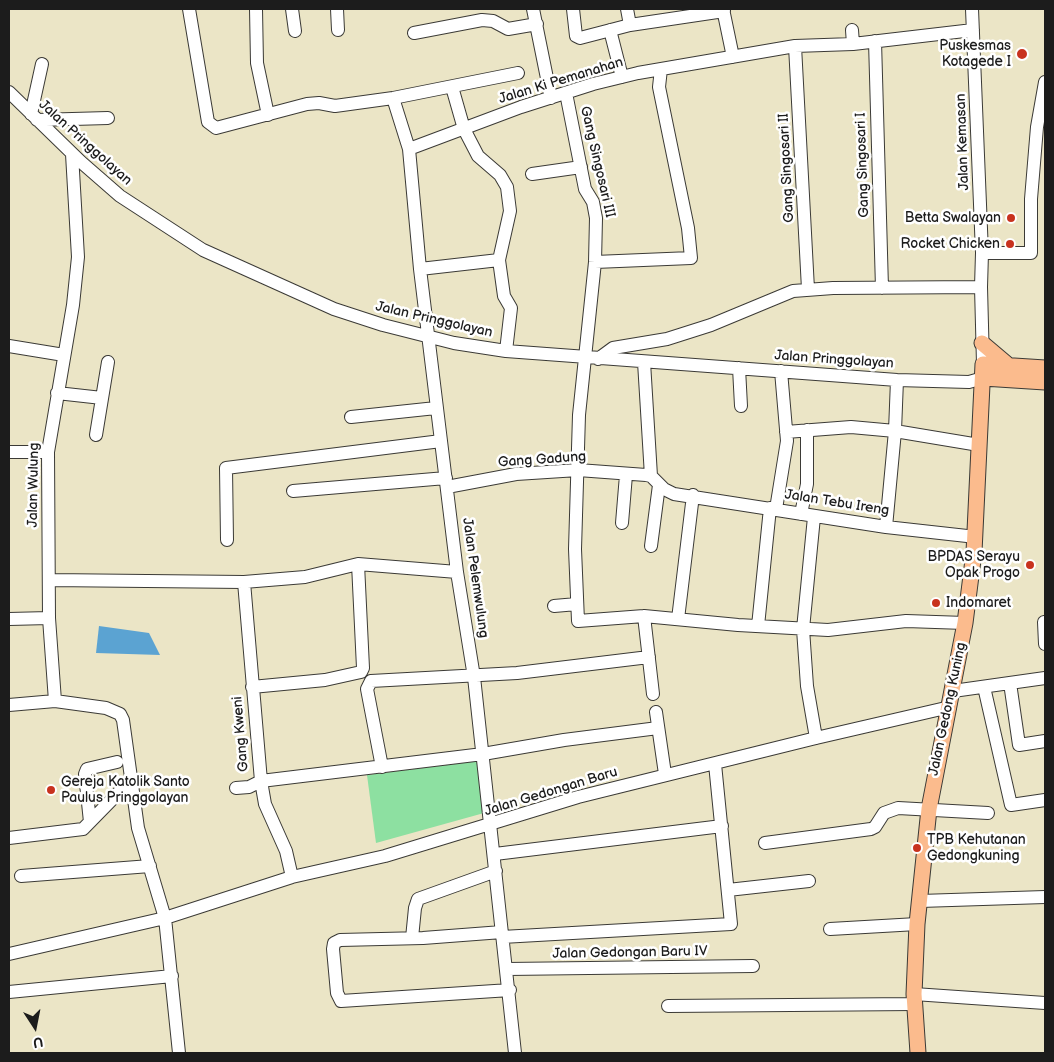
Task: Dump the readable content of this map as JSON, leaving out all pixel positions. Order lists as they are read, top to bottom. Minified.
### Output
{"streets":{"main road":["Jalan Gedong Kuning"],"street":["Jalan Ki Pemanahan","Jalan Kemasan","Jalan Pringgolayan","Gang Singosari III","Gang Singosari I","Gang Singosari II","Gang Gadung","Jalan Wulung","Jalan Tebu Ireng","Jalan Pelemwulung","Gang Kweni","Jalan Gedongan Baru","Jalan Gedongan Baru IV"]},"crossings":[["Jalan Ki Pemanahan","Jalan Kemasan"],["Jalan Ki Pemanahan","Gang Singosari III"],["Jalan Ki Pemanahan","Gang Singosari I"],["Jalan Ki Pemanahan","Gang Singosari II"],["Jalan Kemasan","Jalan Pringgolayan"],["Jalan Kemasan","Jalan Gedong Kuning"],["Jalan Pringgolayan","Gang Singosari III"],["Jalan Pringgolayan","Jalan Wulung"],["Jalan Pringgolayan","Jalan Pelemwulung"],["Jalan Pringgolayan","Jalan Gedong Kuning"],["Gang Singosari III","Gang Gadung"],["Gang Gadung","Jalan Tebu Ireng"],["Gang Gadung","Jalan Pelemwulung"],["Jalan Tebu Ireng","Jalan Gedong Kuning"],["Jalan Pelemwulung","Jalan Gedongan Baru"],["Jalan Pelemwulung","Jalan Gedongan Baru IV"],["Jalan Gedong Kuning","Jalan Gedongan Baru"],["Gang Kweni","Jalan Gedongan Baru"]],"places":["Puskesmas Kotagede I","Betta Swalayan","Rocket Chicken","BPDAS Serayu Opak Progo","Indomaret","Gereja Katolik Santo Paulus Pringgolayan","TPB Kehutanan Gedongkuning"],"north":"bottom"}
